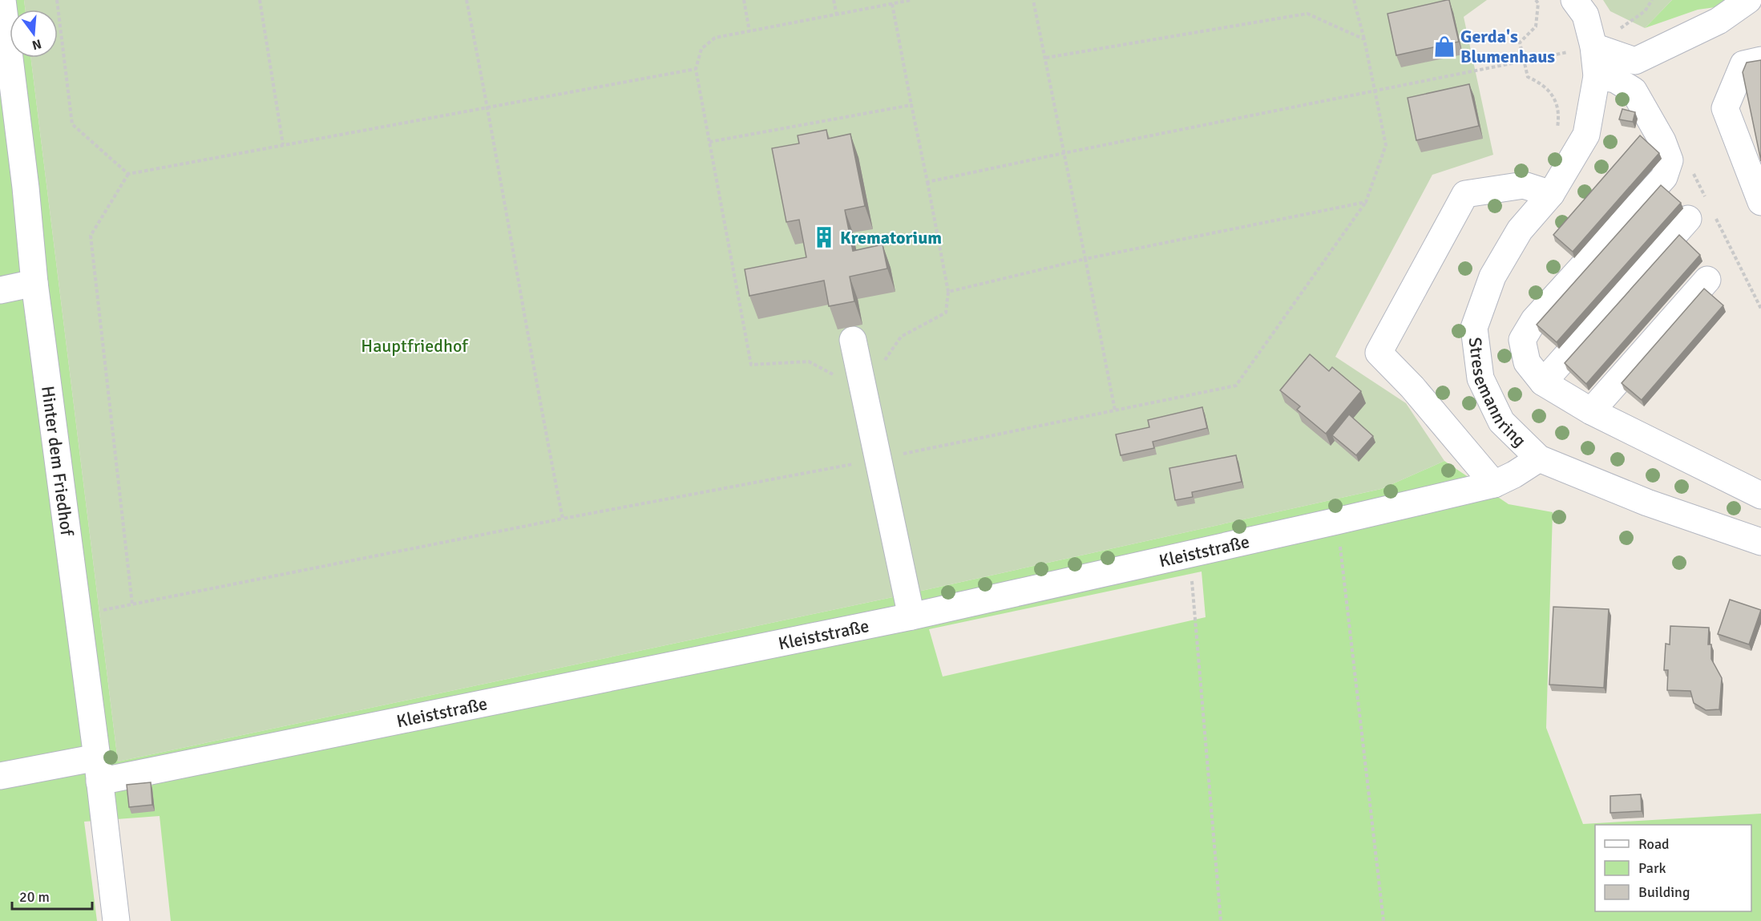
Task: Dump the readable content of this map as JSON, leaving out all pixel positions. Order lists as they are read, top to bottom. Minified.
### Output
{"streets":{"street":["Stresemannring","Hinter dem Friedhof","Kleiststraße"]},"crossings":[["Stresemannring","Kleiststraße"],["Hinter dem Friedhof","Kleiststraße"]],"parks":["Hauptfriedhof"],"places":{"shop":["Gerda's Blumenhaus"],"building":["Krematorium"]},"legend":["Road","Park","Building"],"scale_bar":"20 m","north":"bottom"}
